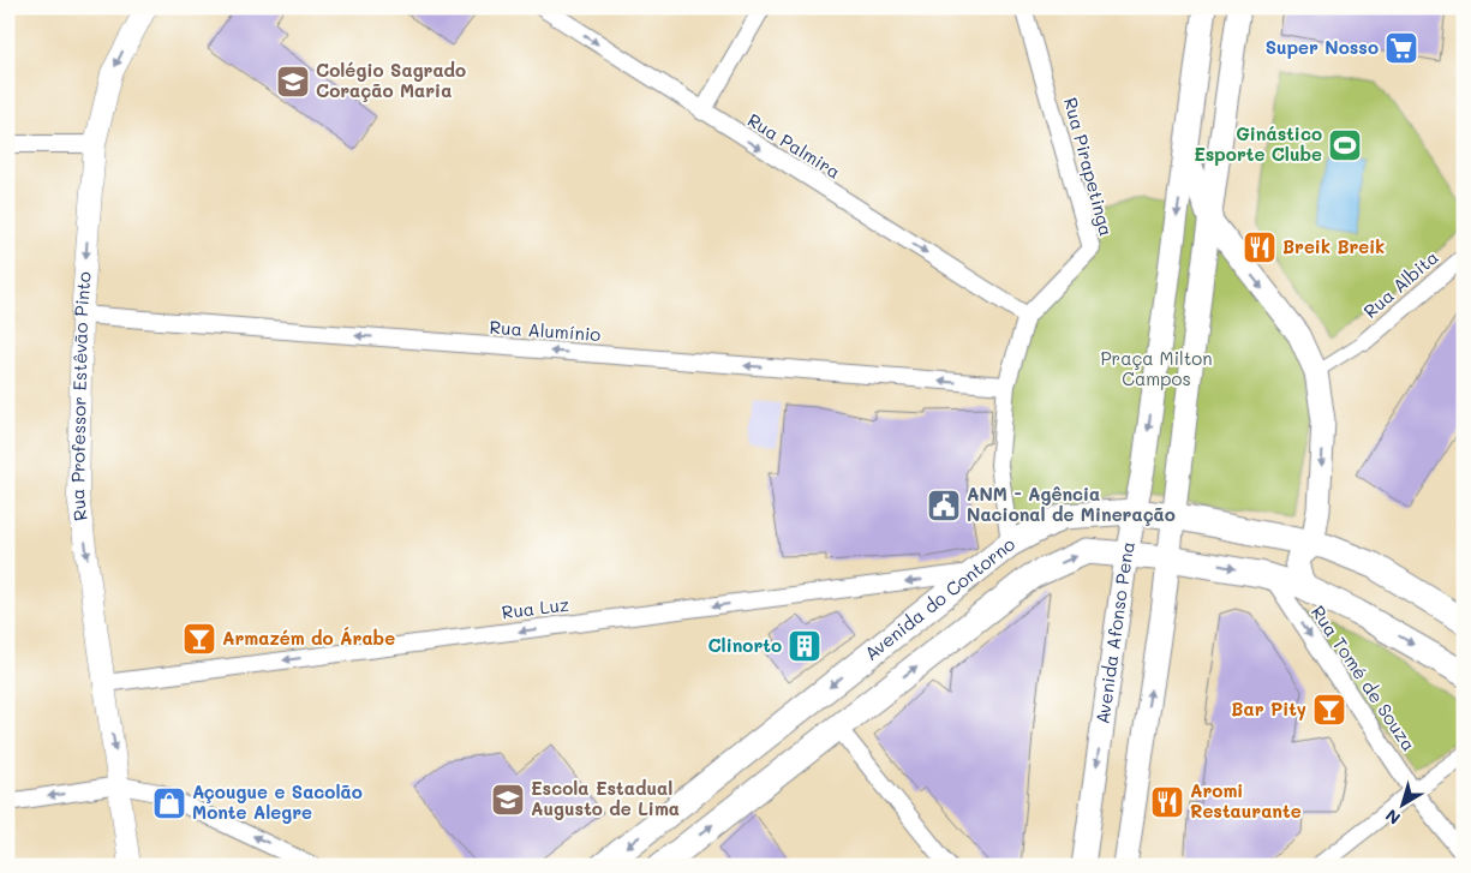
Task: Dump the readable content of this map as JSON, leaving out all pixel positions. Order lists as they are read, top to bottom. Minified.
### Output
{"streets":{"main road":["Avenida do Contorno","Avenida Afonso Pena"],"street":["Rua Palmira","Rua Pirapetinga","Rua Albita","Rua Alumínio","Rua Professor Estêvão Pinto","Rua Luz","Rua Tomé de Souza"]},"crossings":[["Rua Palmira","Rua Pirapetinga"],["Rua Alumínio","Rua Professor Estêvão Pinto"],["Rua Professor Estêvão Pinto","Rua Luz"],["Avenida do Contorno","Rua Luz"],["Avenida do Contorno","Avenida Afonso Pena"],["Avenida do Contorno","Rua Tomé de Souza"]],"one_way":["Rua Palmira","Rua Alumínio","Rua Professor Estêvão Pinto","Rua Luz","Rua Tomé de Souza"],"parks":["Praça Milton Campos"],"places":{"supermarket":["Super Nosso"],"school or university":["Colégio Sagrado Coração Maria","Escola Estadual Augusto de Lima"],"sports":["Ginástico Esporte Clube"],"restaurant":["Breik Breik","Aromi Restaurante"],"public building":["ANM - Agência Nacional de Mineração"],"bar":["Armazém do Árabe","Bar Pity"],"building":["Clinorto"],"shop":["Açougue e Sacolão Monte Alegre"]},"north":"bottom left"}
